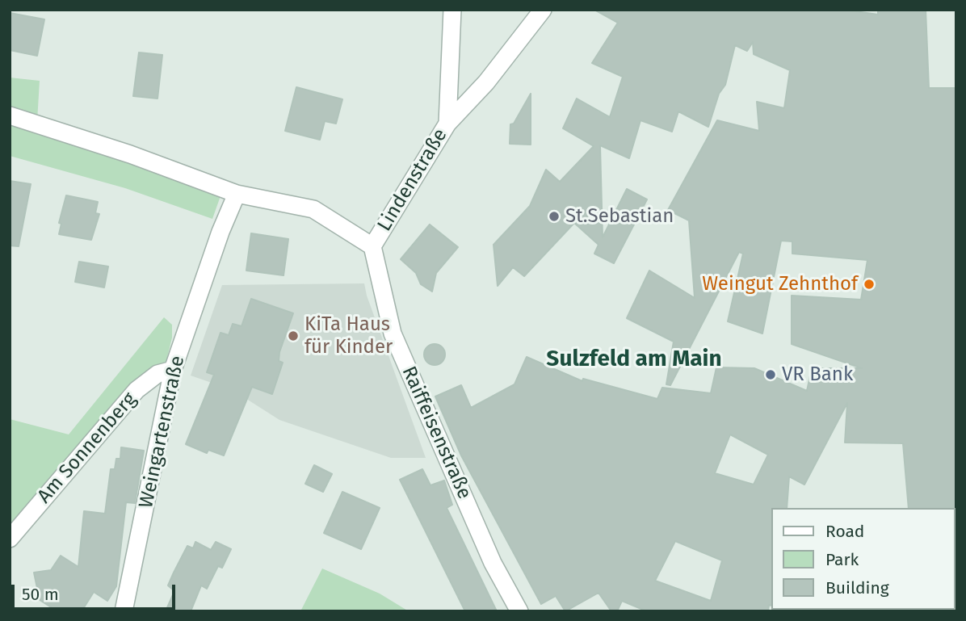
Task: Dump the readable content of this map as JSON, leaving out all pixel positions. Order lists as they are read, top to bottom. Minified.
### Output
{"streets":{"street":["Lindenstraße","Weingartenstraße","Raiffeisenstraße","Am Sonnenberg"]},"crossings":[["Lindenstraße","Raiffeisenstraße"],["Weingartenstraße","Am Sonnenberg"]],"districts":["Sulzfeld am Main"],"places":["St.Sebastian","Weingut Zehnthof","KiTa Haus für Kinder","VR Bank"],"legend":["Road","Park","Building"],"scale_bar":"50 m"}
